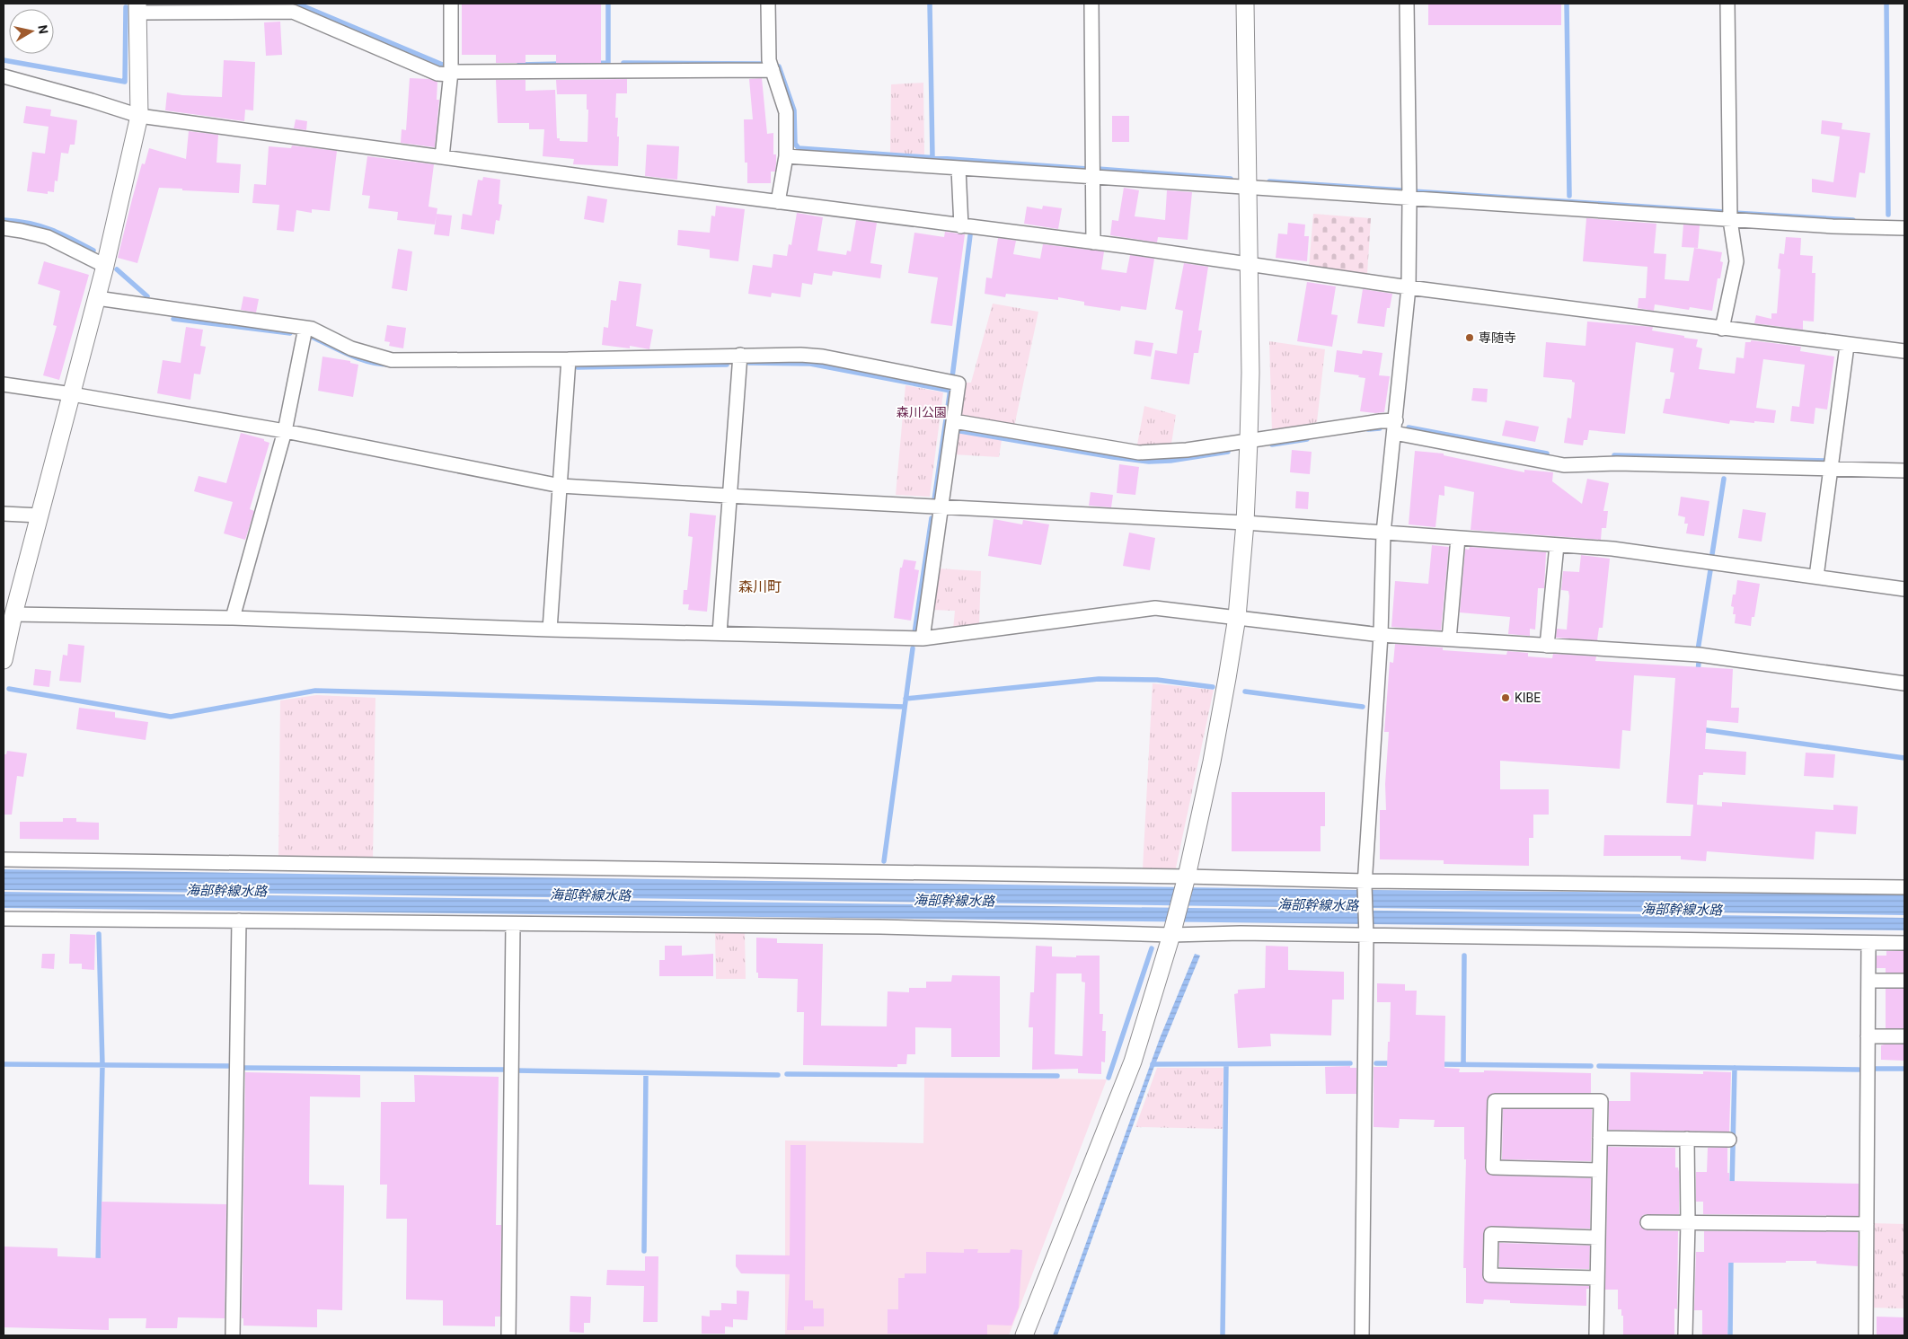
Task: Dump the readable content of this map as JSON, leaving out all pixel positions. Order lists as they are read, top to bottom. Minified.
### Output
{"districts":["森川町"],"water":["海部幹線水路"],"parks":["森川公園"],"places":["専随寺","KIBE"],"north":"right"}
